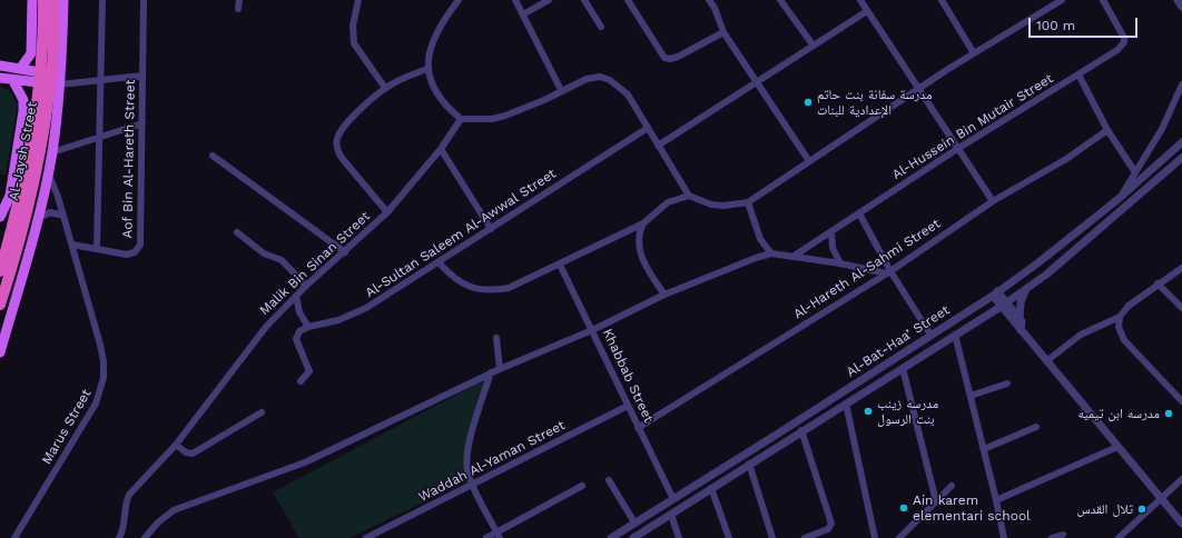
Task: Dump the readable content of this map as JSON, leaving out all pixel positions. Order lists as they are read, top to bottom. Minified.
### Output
{"streets":{"highway":["Al-Jaysh Street"],"street":["Al-Hussein Bin Mutair Street","Aof Bin Al-Hareth Street","Al-Sultan Saleem Al-Awwal Street","Malik Bin Sinan Street","Al-Hareth Al-Sahmi Street","Al-Bat-Haa’ Street","Khabbab Street","Marus Street","Waddah Al-Yaman Street"]},"crossings":[["Aof Bin Al-Hareth Street","Marus Street"],["Al-Hareth Al-Sahmi Street","Khabbab Street"],["Al-Bat-Haa’ Street","Khabbab Street"],["Khabbab Street","Waddah Al-Yaman Street"]],"places":["مدرسة سفانة بنت حاتم الإعدادية للبنات","مدرسه زينب بنت الرسول","مدرسه ابن تيميه","Ain karem elementari school","تلال القدس"],"scale_bar":"100 m"}
